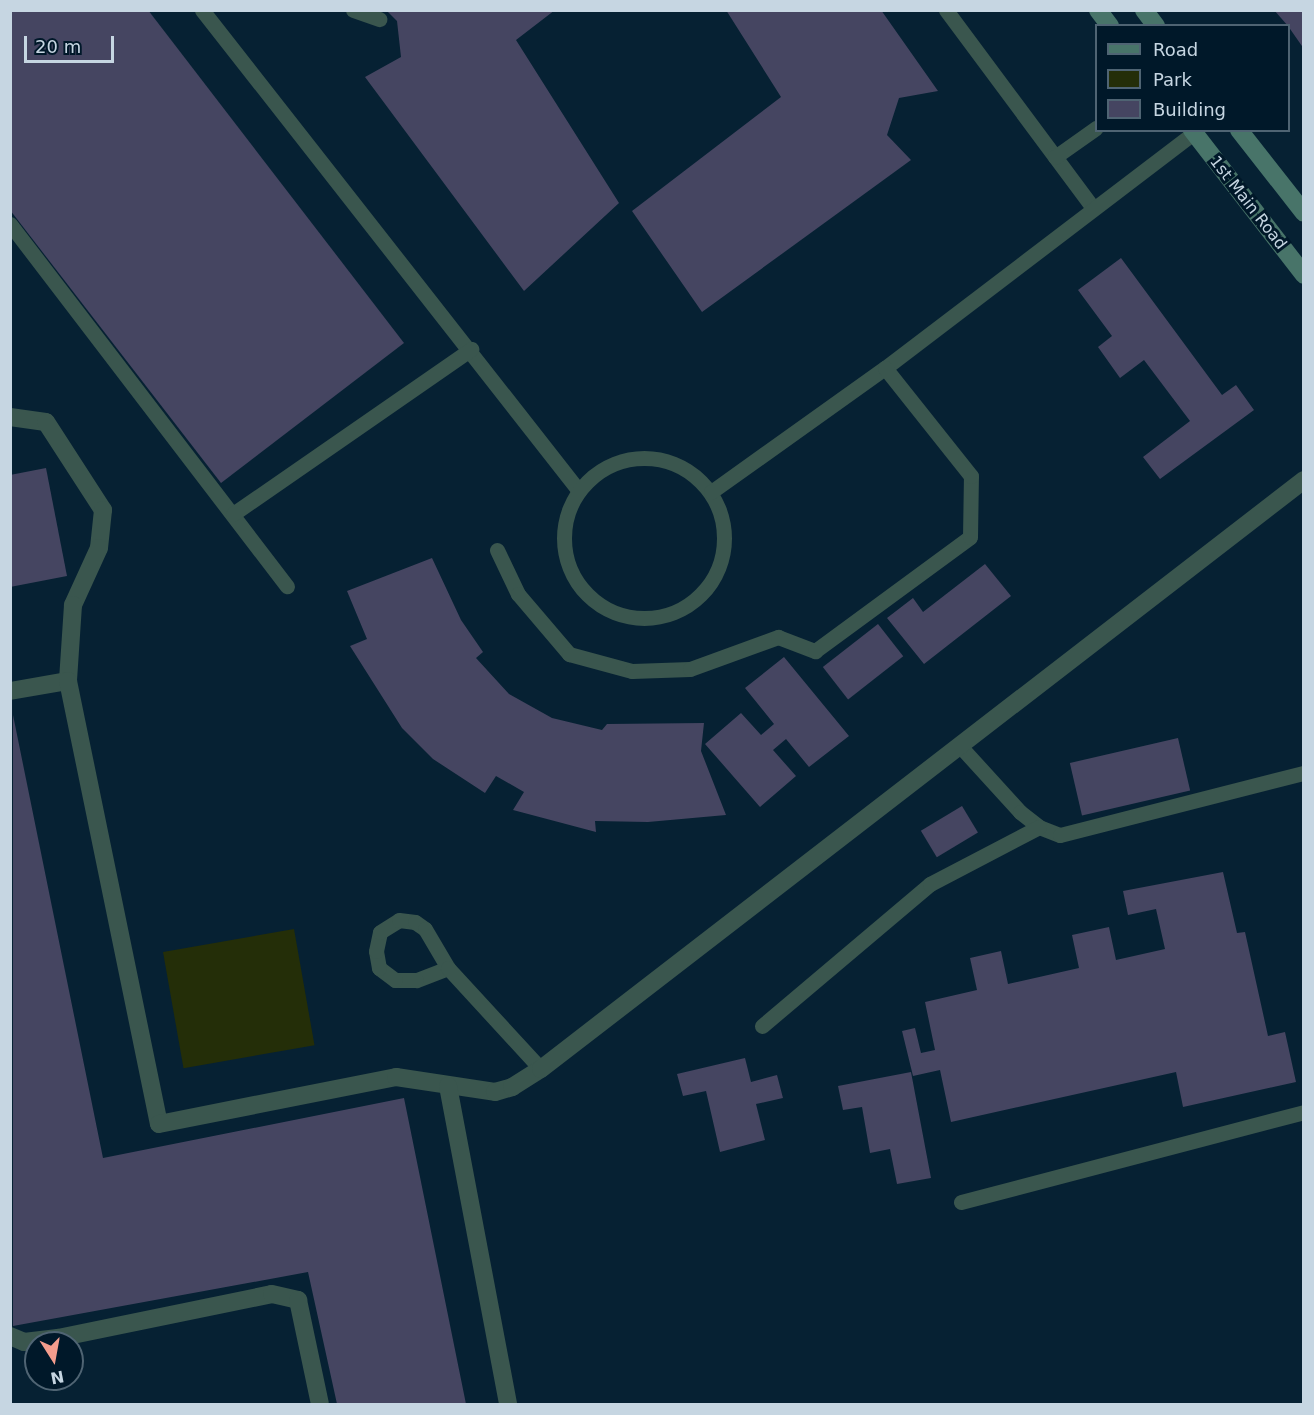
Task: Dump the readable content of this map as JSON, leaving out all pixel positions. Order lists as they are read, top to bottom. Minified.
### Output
{"streets":{"street":["1st Main Road"]},"legend":["Road","Park","Building"],"scale_bar":"20 m","north":"bottom"}
